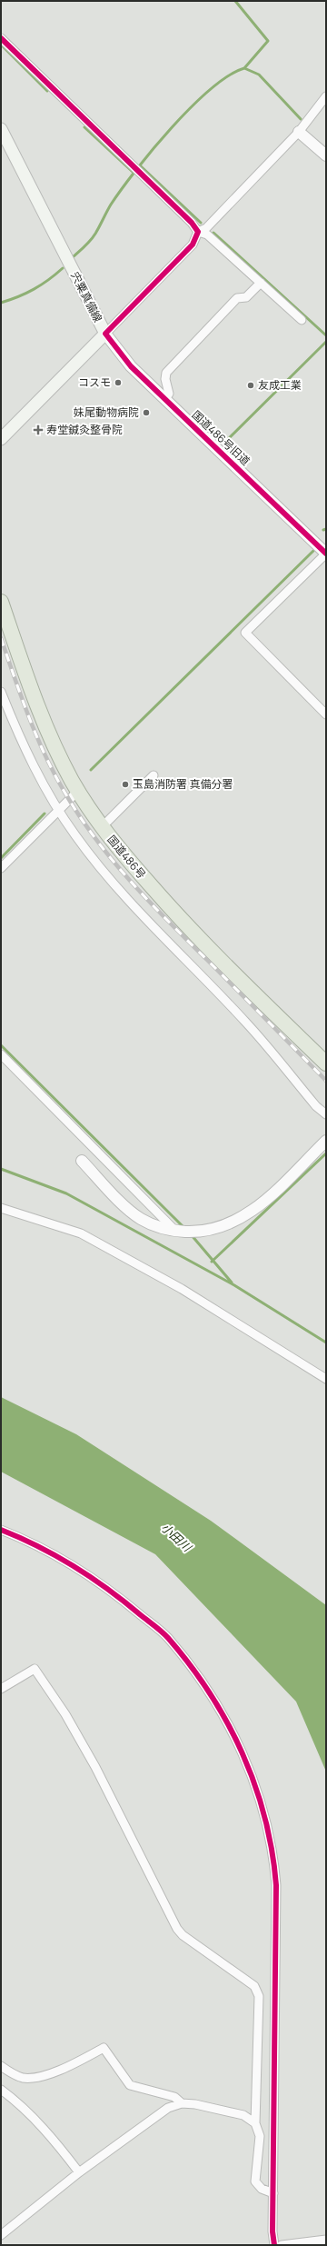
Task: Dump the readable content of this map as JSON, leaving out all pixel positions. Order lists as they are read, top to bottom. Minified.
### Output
{"streets":{"highway":["国道486号"],"main road":["宍粟真備線"],"street":["国道486号旧道"]},"crossings":[["宍粟真備線","国道486号旧道"]],"water":["小田川"],"places":{"other":["コスモ","友成工業","妹尾動物病院","玉島消防署 真備分署"],"health":["寿堂鍼灸整骨院"]}}
